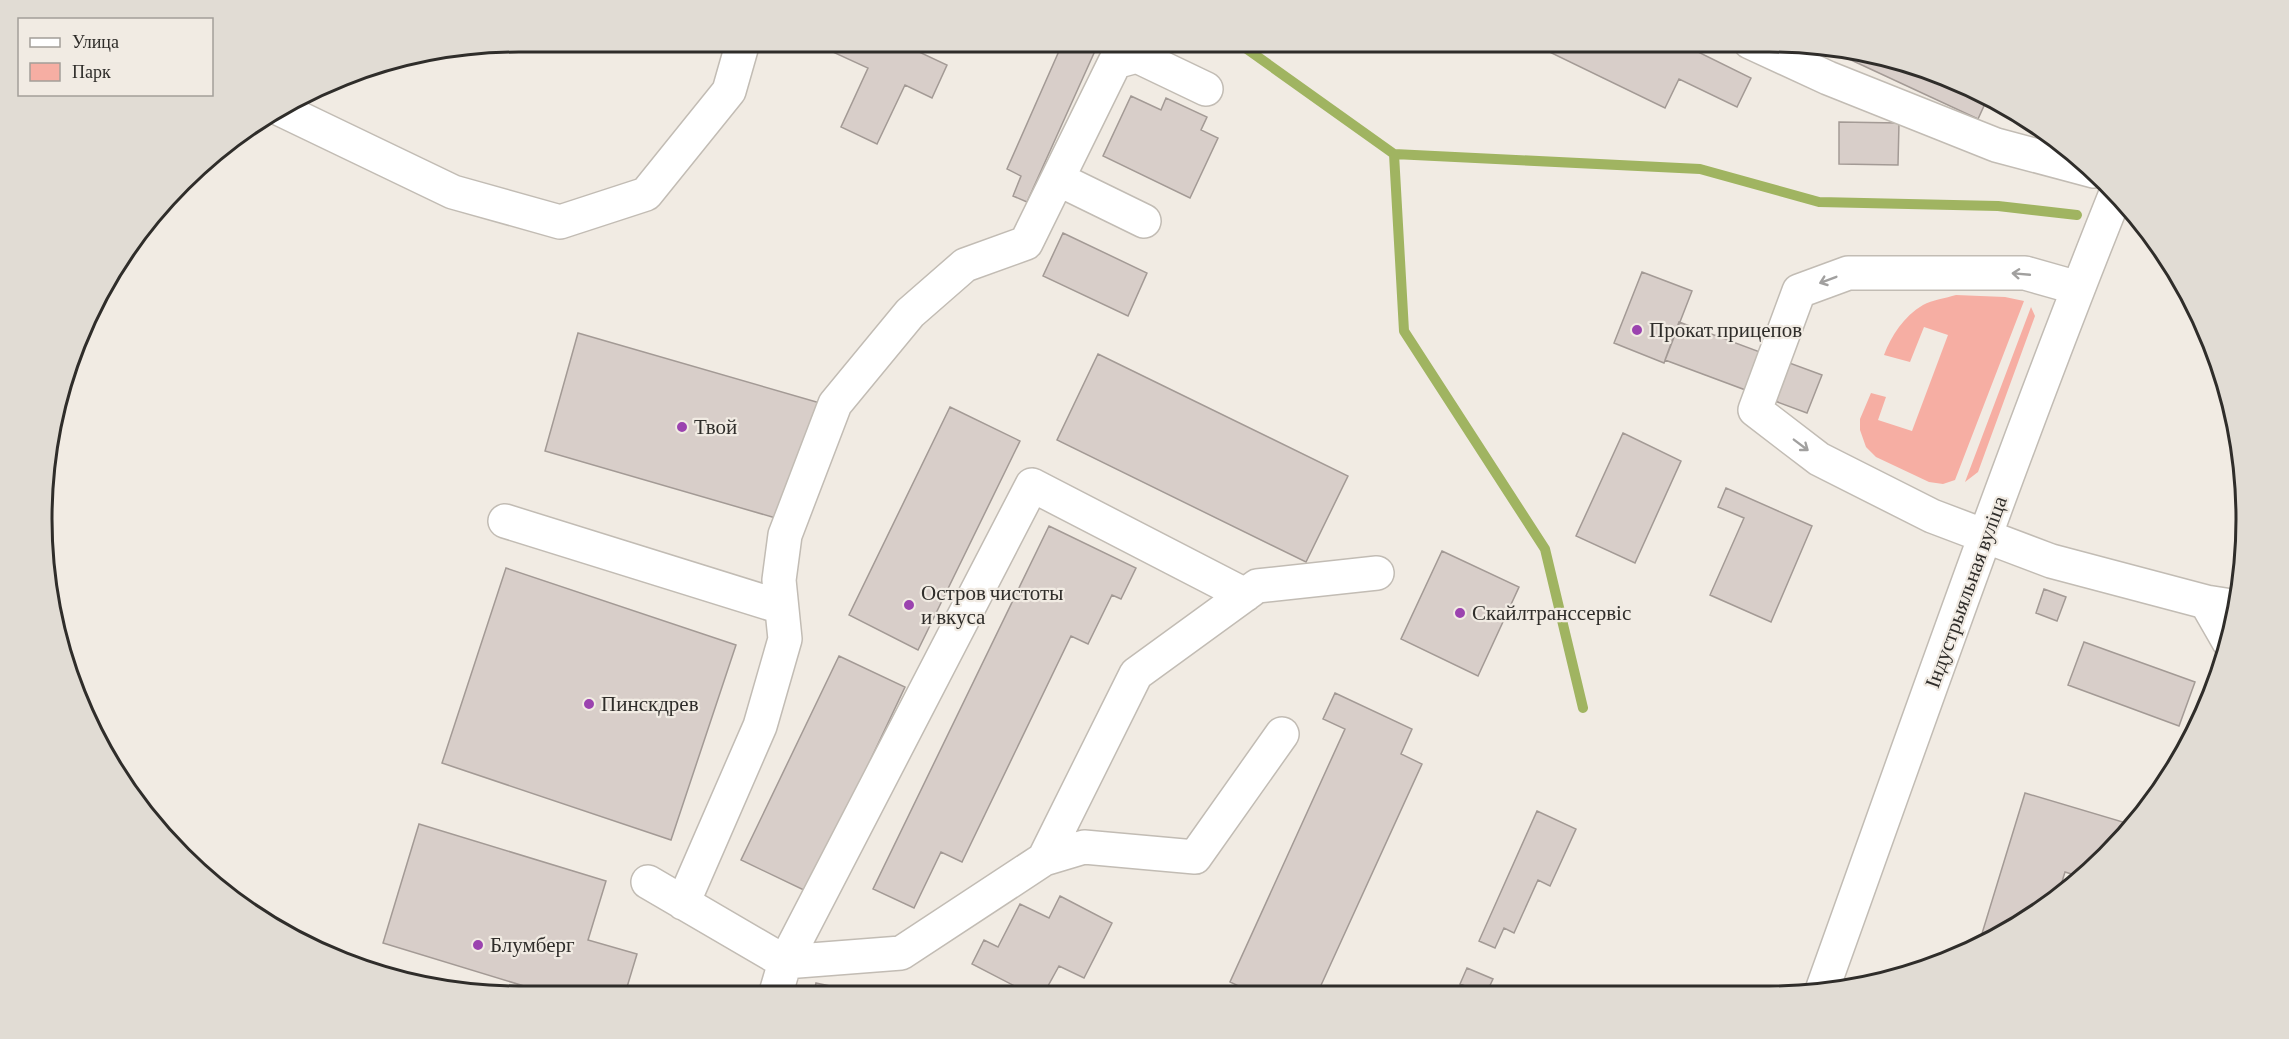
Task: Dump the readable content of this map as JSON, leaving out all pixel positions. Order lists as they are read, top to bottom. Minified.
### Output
{"streets":{"street":["Індустрыяльная вуліца"]},"places":["Прокат прицепов","Твой","Остров чистоты и вкуса","Скайлтранссервіс","Пинскдрев","Блумберг"],"legend":["Улица","Парк"]}
